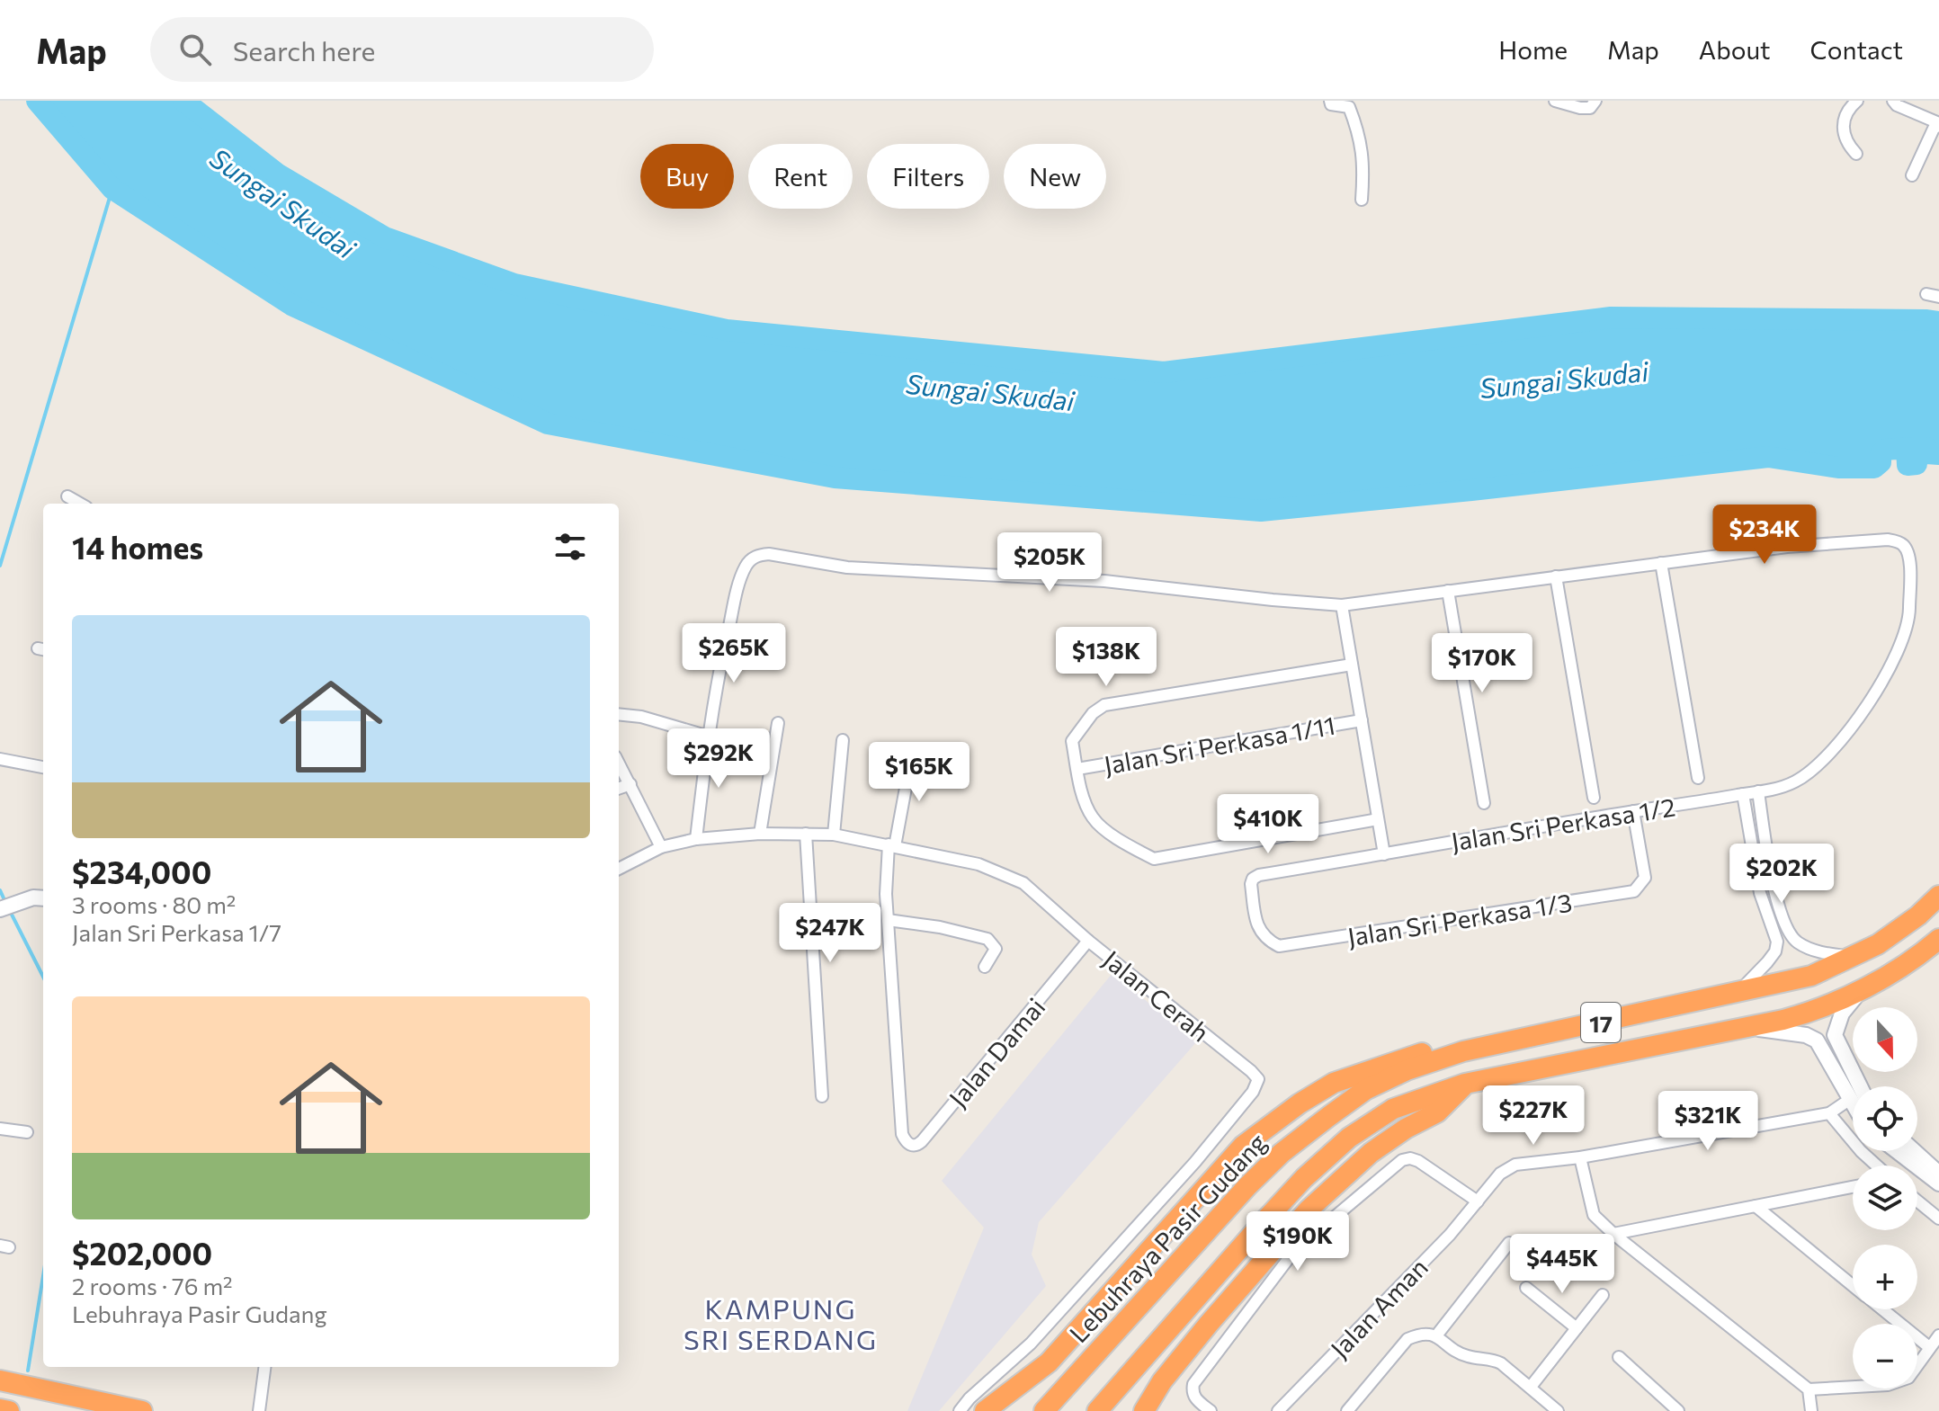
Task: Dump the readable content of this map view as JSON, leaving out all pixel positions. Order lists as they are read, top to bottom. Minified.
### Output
{"streets":{"highway":["17","Lebuhraya Pasir Gudang"],"street":["Jalan Sri Perkasa 1/11","Jalan Sri Perkasa 1/2","Jalan Sri Perkasa 1/3","Jalan Cerah","Jalan Damai","Jalan Aman"]},"crossings":[["Jalan Sri Perkasa 1/2","Jalan Sri Perkasa 1/3"],["Jalan Cerah","Jalan Damai"]],"districts":["KAMPUNG SRI SERDANG"],"water":["Sungai Skudai"],"north":"bottom","page":{"header":"Map","search":"Search here","nav":["Home","Map","About","Contact"],"chip":["Buy","Rent","Filters","New"],"heading":"14 homes","price":["$234K","$205K","$265K","$138K","$170K","$292K","$165K","$410K","$202K","$247K","$227K","$321K","$190K","$445K"],"list":[{"name":"$234,000","note":"3 rooms · 80 m² · Jalan Sri Perkasa 1/7"},{"name":"$202,000","note":"2 rooms · 76 m² · Lebuhraya Pasir Gudang"}],"map_buttons":["+","−"]}}
